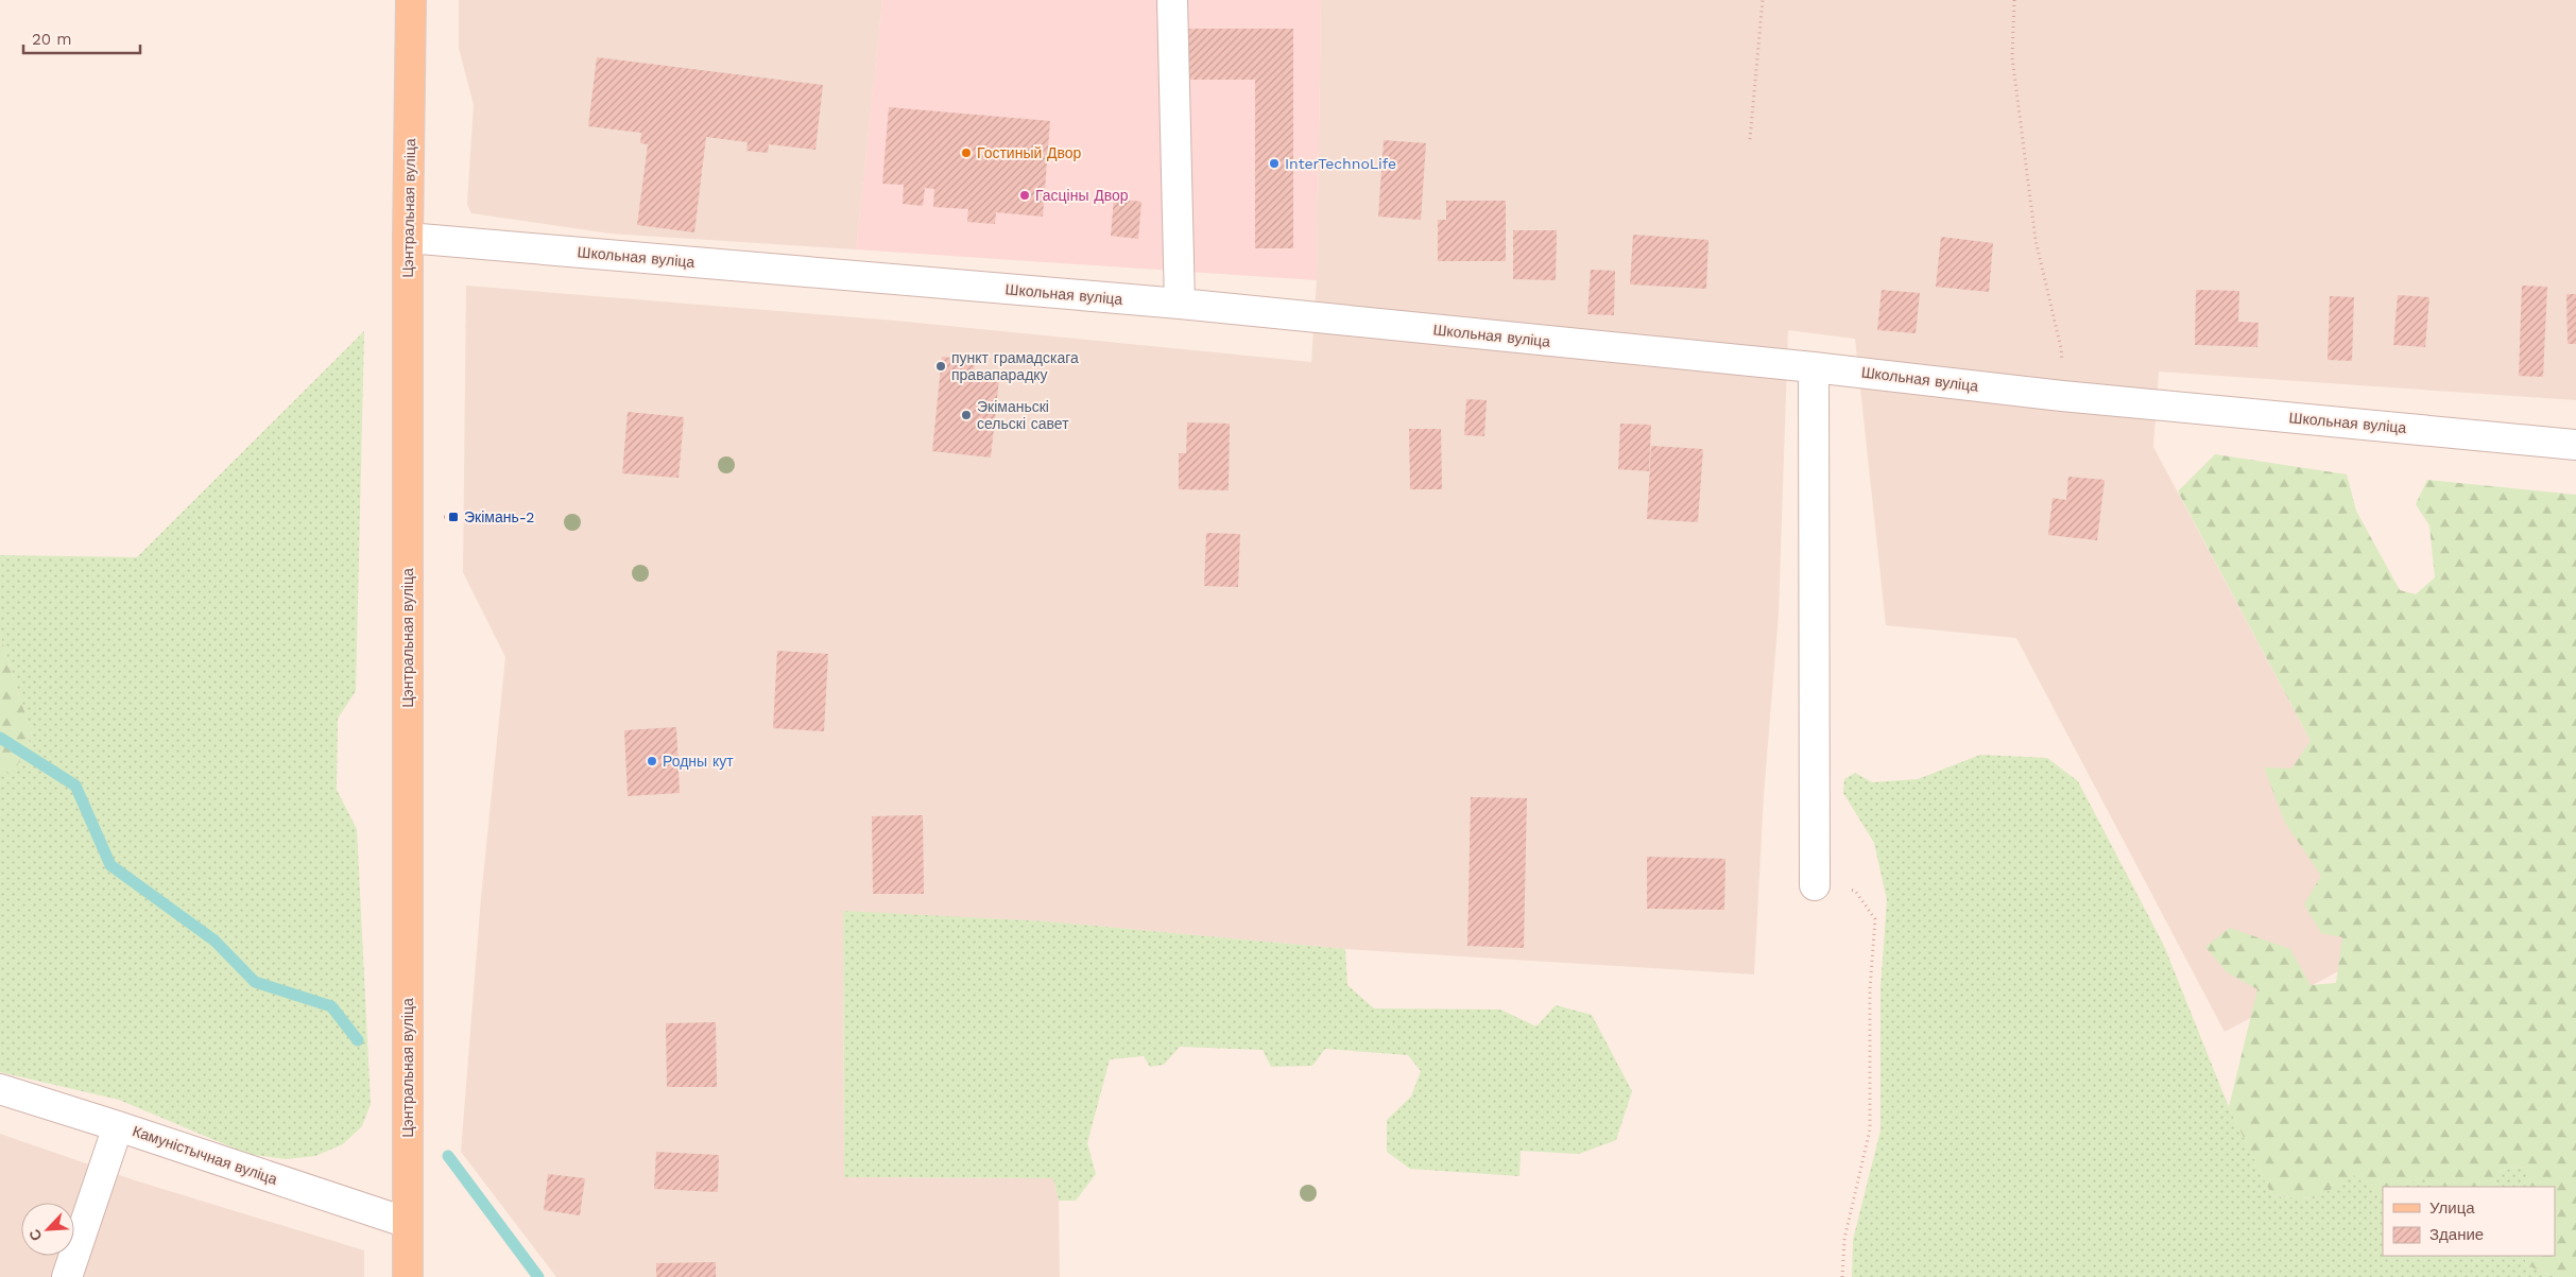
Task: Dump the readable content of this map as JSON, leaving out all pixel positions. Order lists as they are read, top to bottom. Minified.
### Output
{"streets":{"main road":["Цэнтральная вуліца"],"street":["Школьная вуліца","Камуністычная вуліца"]},"crossings":[["Цэнтральная вуліца","Школьная вуліца"],["Цэнтральная вуліца","Камуністычная вуліца"]],"places":{"other":["Гостиный Двор","InterTechnoLife","Гасціны Двор","пункт грамадскага правапарадку","Экіманьскі сельскі савет","Родны кут"],"transit":["Экімань-2"]},"legend":["Улица","Здание"],"scale_bar":"20 m","north":"bottom left"}
